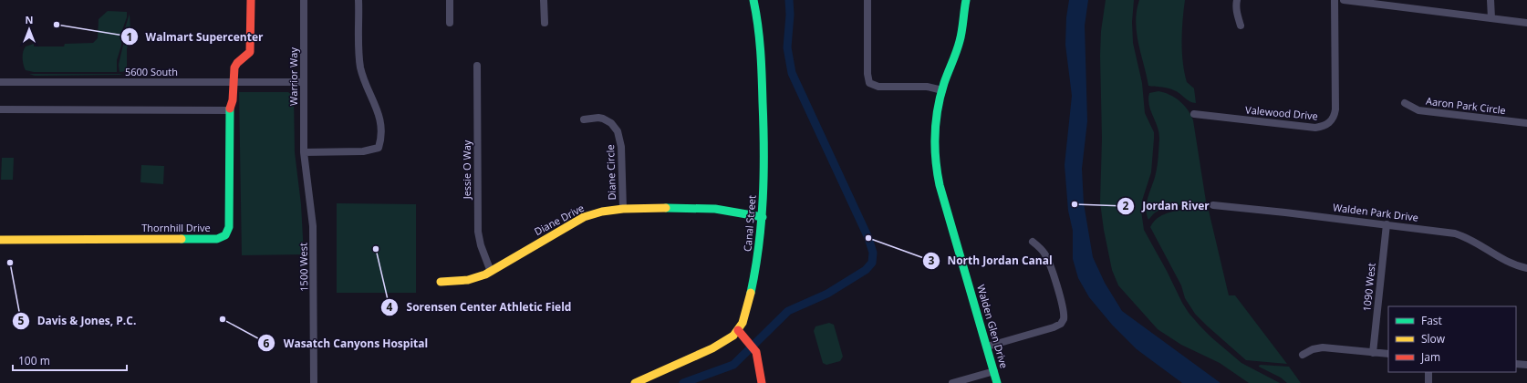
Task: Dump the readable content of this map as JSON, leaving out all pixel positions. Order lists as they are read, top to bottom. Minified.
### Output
{"streets":{"street":["5600 South","Warrior Way","Aaron Park Circle","Valewood Drive","Jessie O Way","Diane Circle","Walden Park Drive","Diane Drive","Canal Street","Thornhill Drive","1500 West","1090 West","Walden Glen Drive"]},"crossings":[["5600 South","Warrior Way"],["5600 South","Thornhill Drive"],["Warrior Way","1500 West"],["Jessie O Way","Diane Drive"],["Diane Circle","Diane Drive"],["Walden Park Drive","1090 West"],["Diane Drive","Canal Street"]],"places":["Walmart Supercenter","Jordan River","North Jordan Canal","Sorensen Center Athletic Field","Davis & Jones, P.C.","Wasatch Canyons Hospital"],"legend":["Fast","Slow","Jam"],"scale_bar":"100 m","north":"top"}
